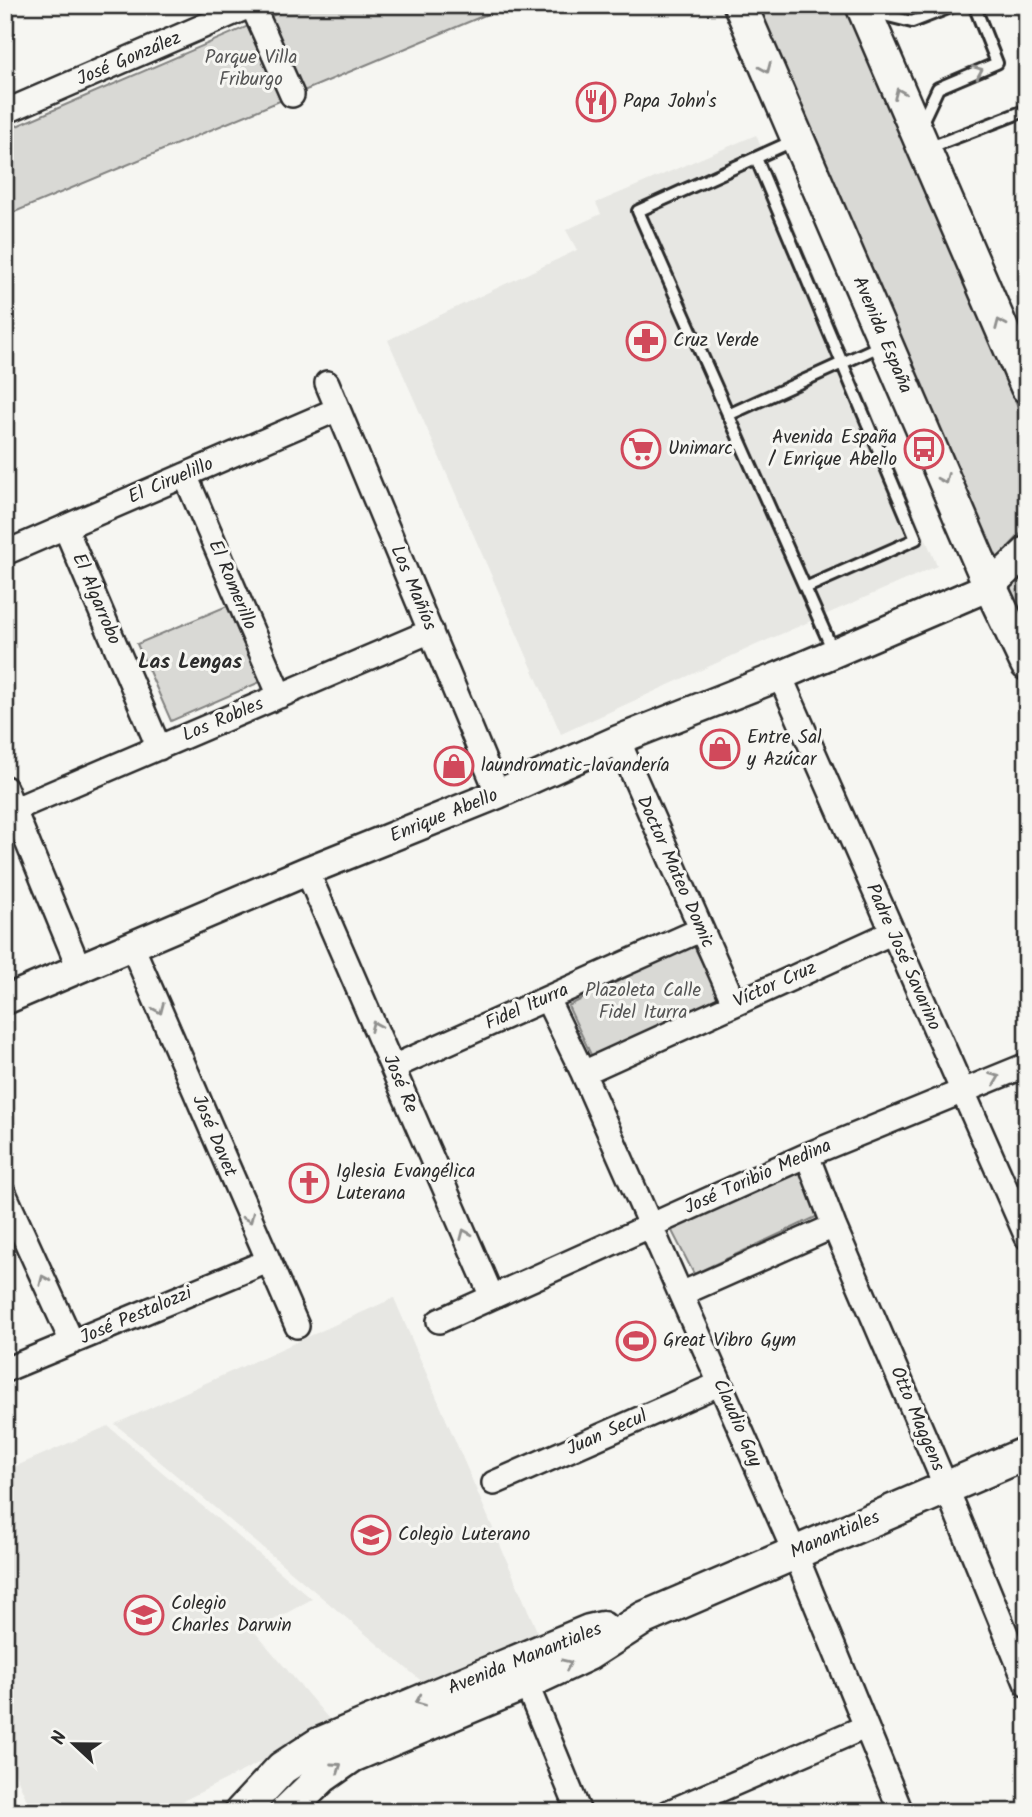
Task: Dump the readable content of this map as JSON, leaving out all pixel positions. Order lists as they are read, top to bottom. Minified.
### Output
{"streets":{"main road":["Avenida España","Manantiales","Avenida Manantiales"],"street":["José González","El Ciruelillo","El Romerillo","Los Mañíos","El Algarrobo","Los Robles","Enrique Abello","Doctor Mateo Domic","Padre José Savarino","Víctor Cruz","Fidel Iturra","José Re","José Davet","José Toribio Medina","José Pestalozzi","Otto Maggens","Claudio Gay","Juan Secul"]},"crossings":[["Avenida España","Enrique Abello"],["El Ciruelillo","El Romerillo"],["El Ciruelillo","Los Mañíos"],["El Ciruelillo","El Algarrobo"],["El Romerillo","Los Robles"],["Los Mañíos","Los Robles"],["Los Mañíos","Enrique Abello"],["El Algarrobo","Los Robles"],["Enrique Abello","Doctor Mateo Domic"],["Enrique Abello","Padre José Savarino"],["Enrique Abello","José Re"],["Enrique Abello","José Davet"],["Doctor Mateo Domic","Víctor Cruz"],["Doctor Mateo Domic","Fidel Iturra"],["Padre José Savarino","Víctor Cruz"],["Padre José Savarino","José Toribio Medina"],["Víctor Cruz","Claudio Gay"],["Fidel Iturra","José Re"],["Fidel Iturra","Claudio Gay"],["José Re","José Toribio Medina"],["José Davet","José Pestalozzi"],["José Toribio Medina","Otto Maggens"],["José Toribio Medina","Claudio Gay"],["Otto Maggens","Manantiales"],["Claudio Gay","Juan Secul"],["Claudio Gay","Manantiales"],["Manantiales","Avenida Manantiales"]],"one_way":["José Re","José Davet"],"districts":["Las Lengas"],"parks":["Parque Villa Friburgo","Plazoleta Calle Fidel Iturra"],"places":{"restaurant":["Papa John's"],"pharmacy":["Cruz Verde"],"supermarket":["Unimarc"],"bus stop":["Avenida España / Enrique Abello"],"shop":["Entre Sal y Azúcar","laundromatic-lavandería"],"church":["Iglesia Evangélica Luterana"],"sports":["Great Vibro Gym"],"school or university":["Colegio Luterano","Colegio Charles Darwin"]},"north":"left"}
